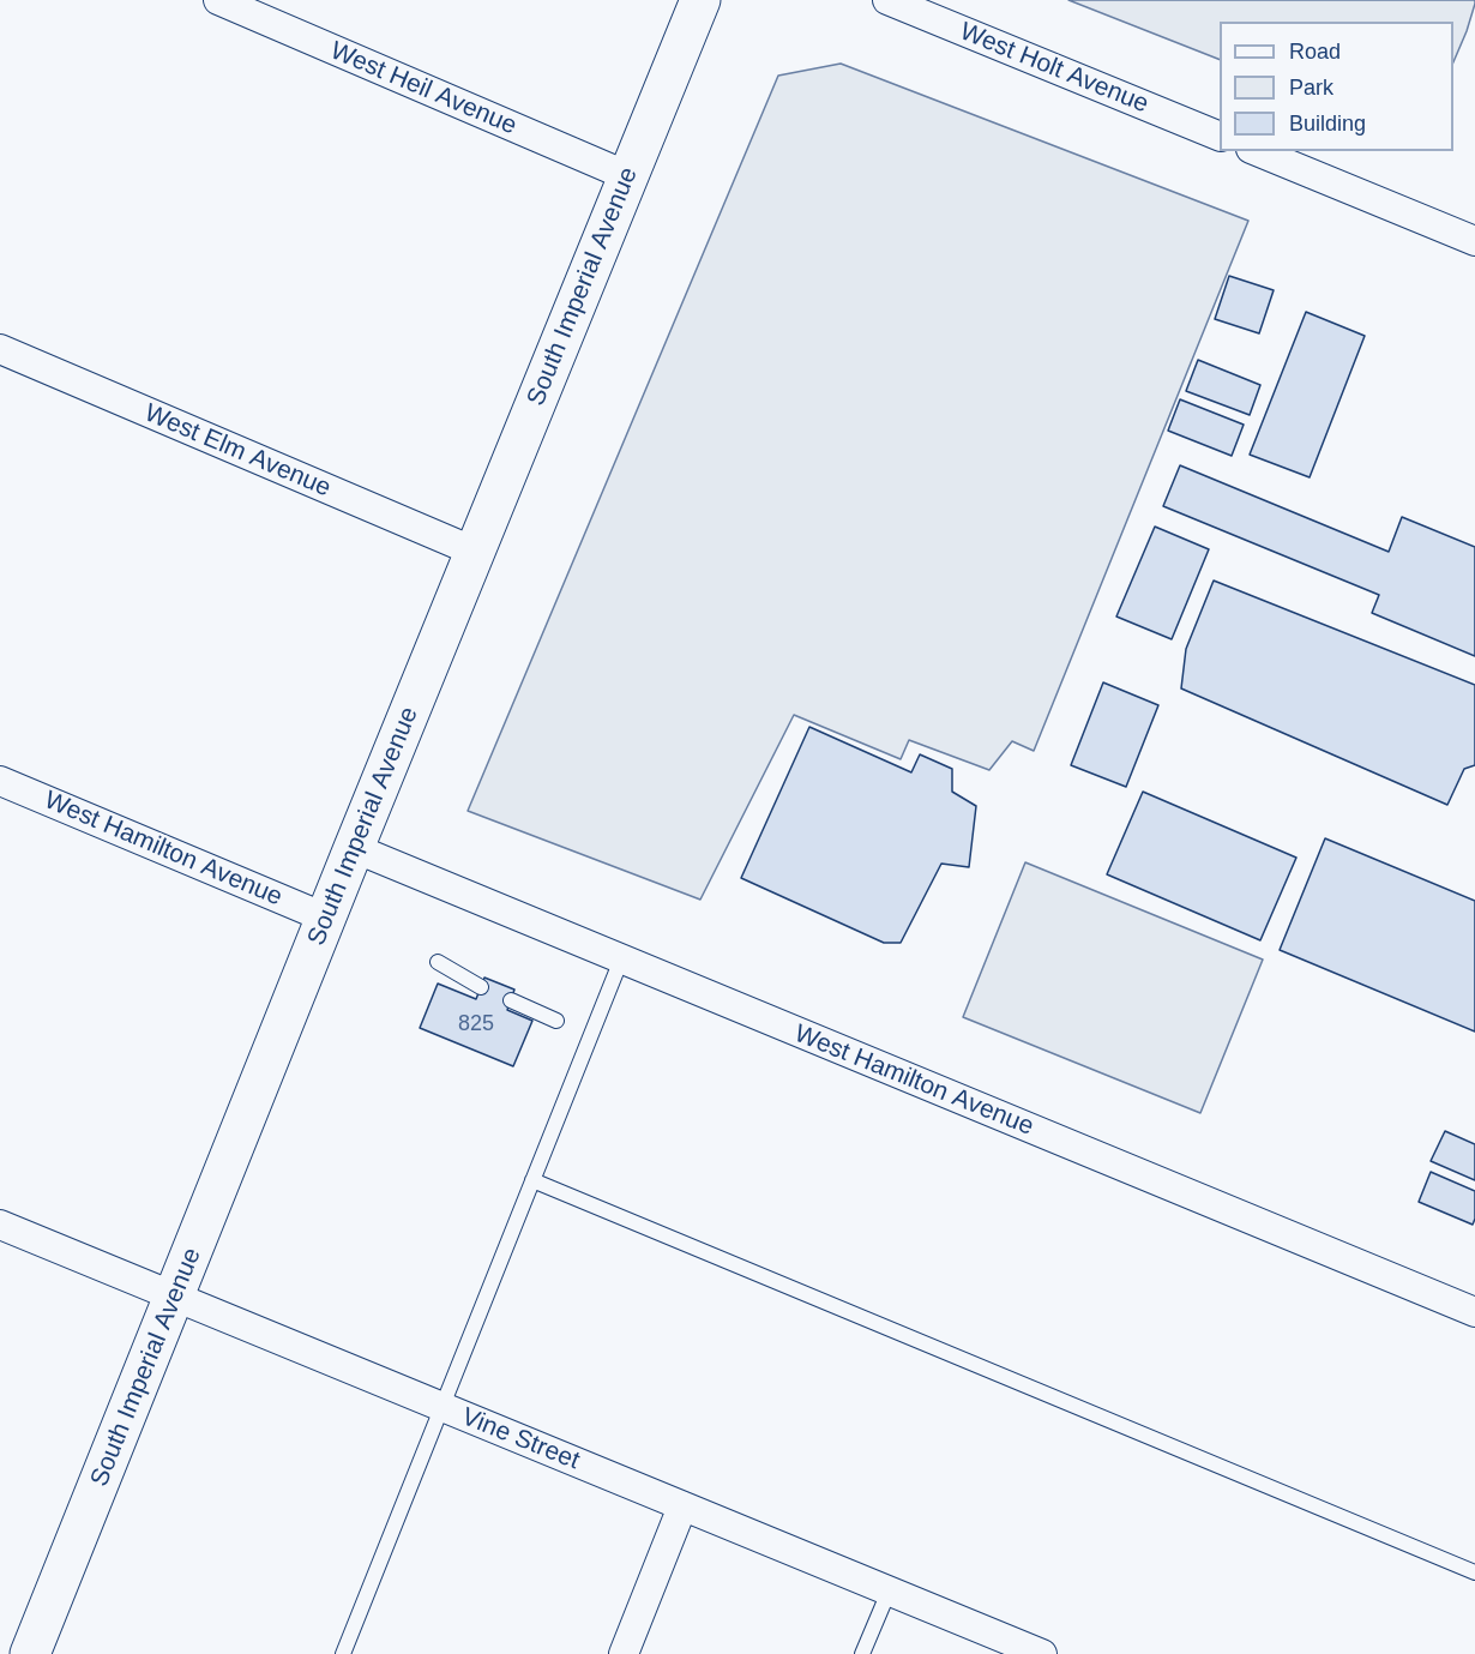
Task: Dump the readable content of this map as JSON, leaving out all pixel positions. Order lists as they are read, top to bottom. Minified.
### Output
{"streets":{"highway":["South Imperial Avenue"],"street":["West Holt Avenue","West Heil Avenue","West Elm Avenue","West Hamilton Avenue","Vine Street"]},"crossings":[["West Heil Avenue","South Imperial Avenue"],["South Imperial Avenue","West Elm Avenue"],["South Imperial Avenue","West Hamilton Avenue"],["South Imperial Avenue","Vine Street"]],"house_numbers":["825"],"legend":["Road","Park","Building"]}
